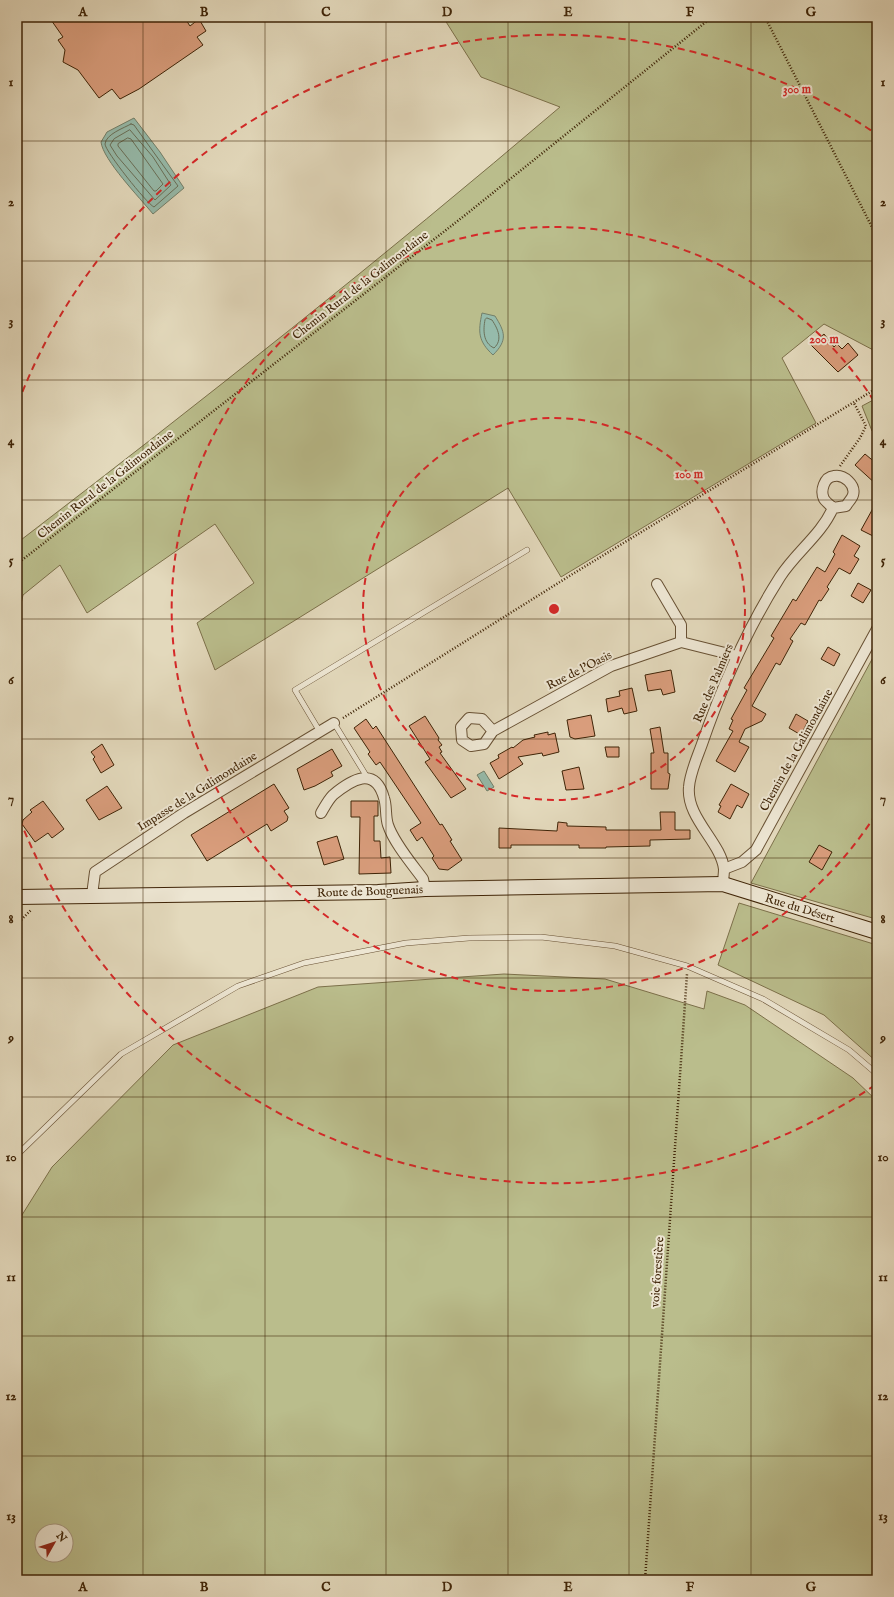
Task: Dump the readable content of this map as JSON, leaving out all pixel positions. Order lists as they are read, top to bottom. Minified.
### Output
{"streets":{"street":["Rue de l'Oasis","Rue des Palmiers","Chemin de la Galimondaine","Impasse de la Galimondaine","Route de Bouguenais","Rue du Désert"],"path":["Chemin Rural de la Galimondaine","voie forestière"]},"crossings":[["Rue des Palmiers","Chemin de la Galimondaine"],["Rue des Palmiers","Route de Bouguenais"],["Rue des Palmiers","Rue du Désert"],["Impasse de la Galimondaine","Route de Bouguenais"],["Route de Bouguenais","Rue du Désert"]],"north":"top right","grid":{"columns":["A","B","C","D","E","F","G"],"rows":["1","2","3","4","5","6","7","8","9","10","11","12","13"]},"rings":["300 m","200 m","100 m"]}
